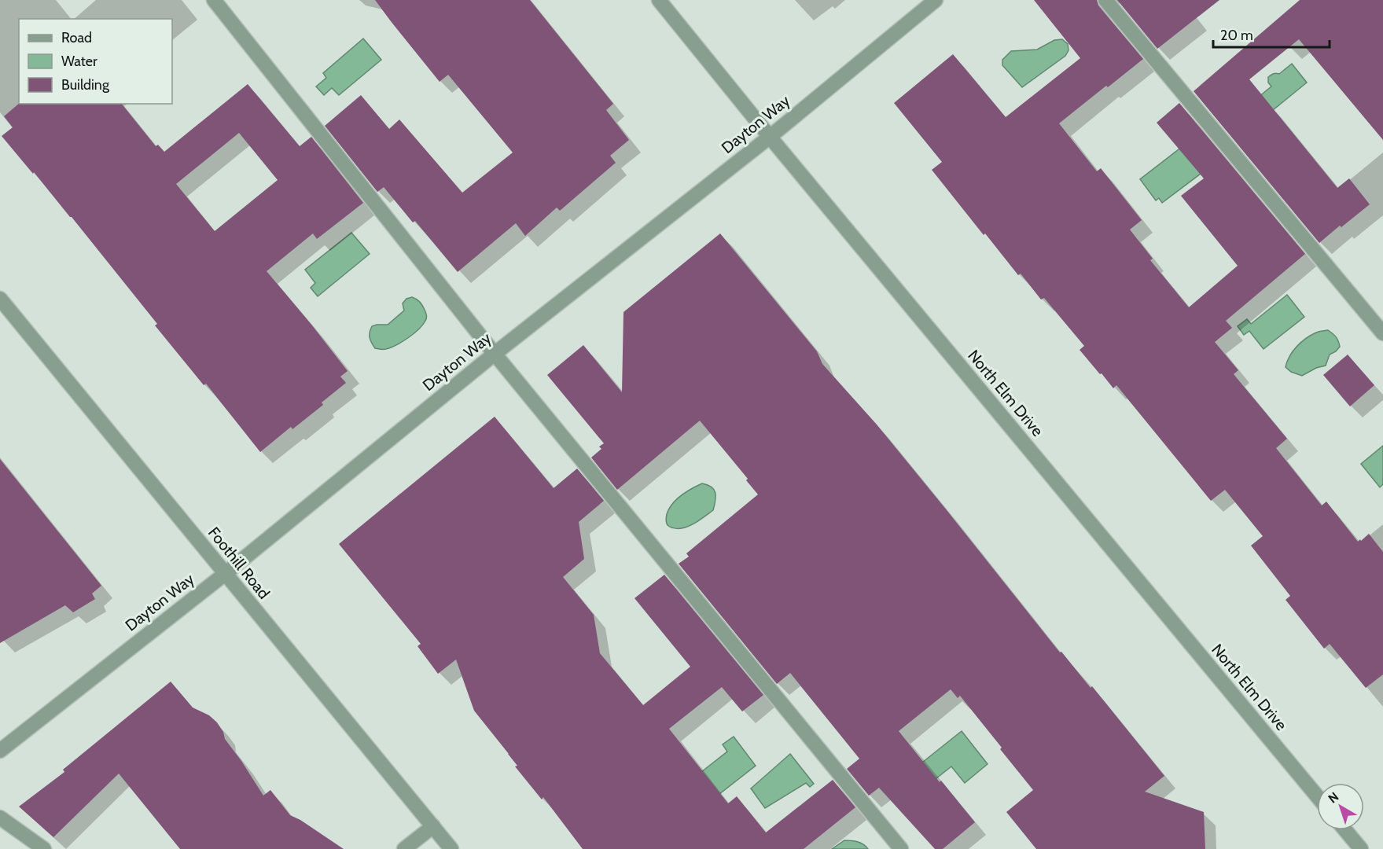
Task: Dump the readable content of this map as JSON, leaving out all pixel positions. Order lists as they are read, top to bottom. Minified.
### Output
{"streets":{"street":["Dayton Way","North Elm Drive","Foothill Road"]},"crossings":[["Dayton Way","North Elm Drive"],["Dayton Way","Foothill Road"]],"legend":["Road","Water","Building"],"scale_bar":"20 m","north":"top left"}
